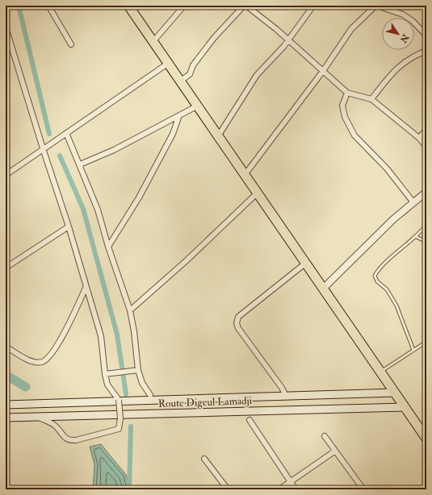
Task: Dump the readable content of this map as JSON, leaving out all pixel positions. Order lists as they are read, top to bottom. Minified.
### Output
{"streets":{"main road":["Route Digeul Lamadji"]},"north":"bottom right"}
